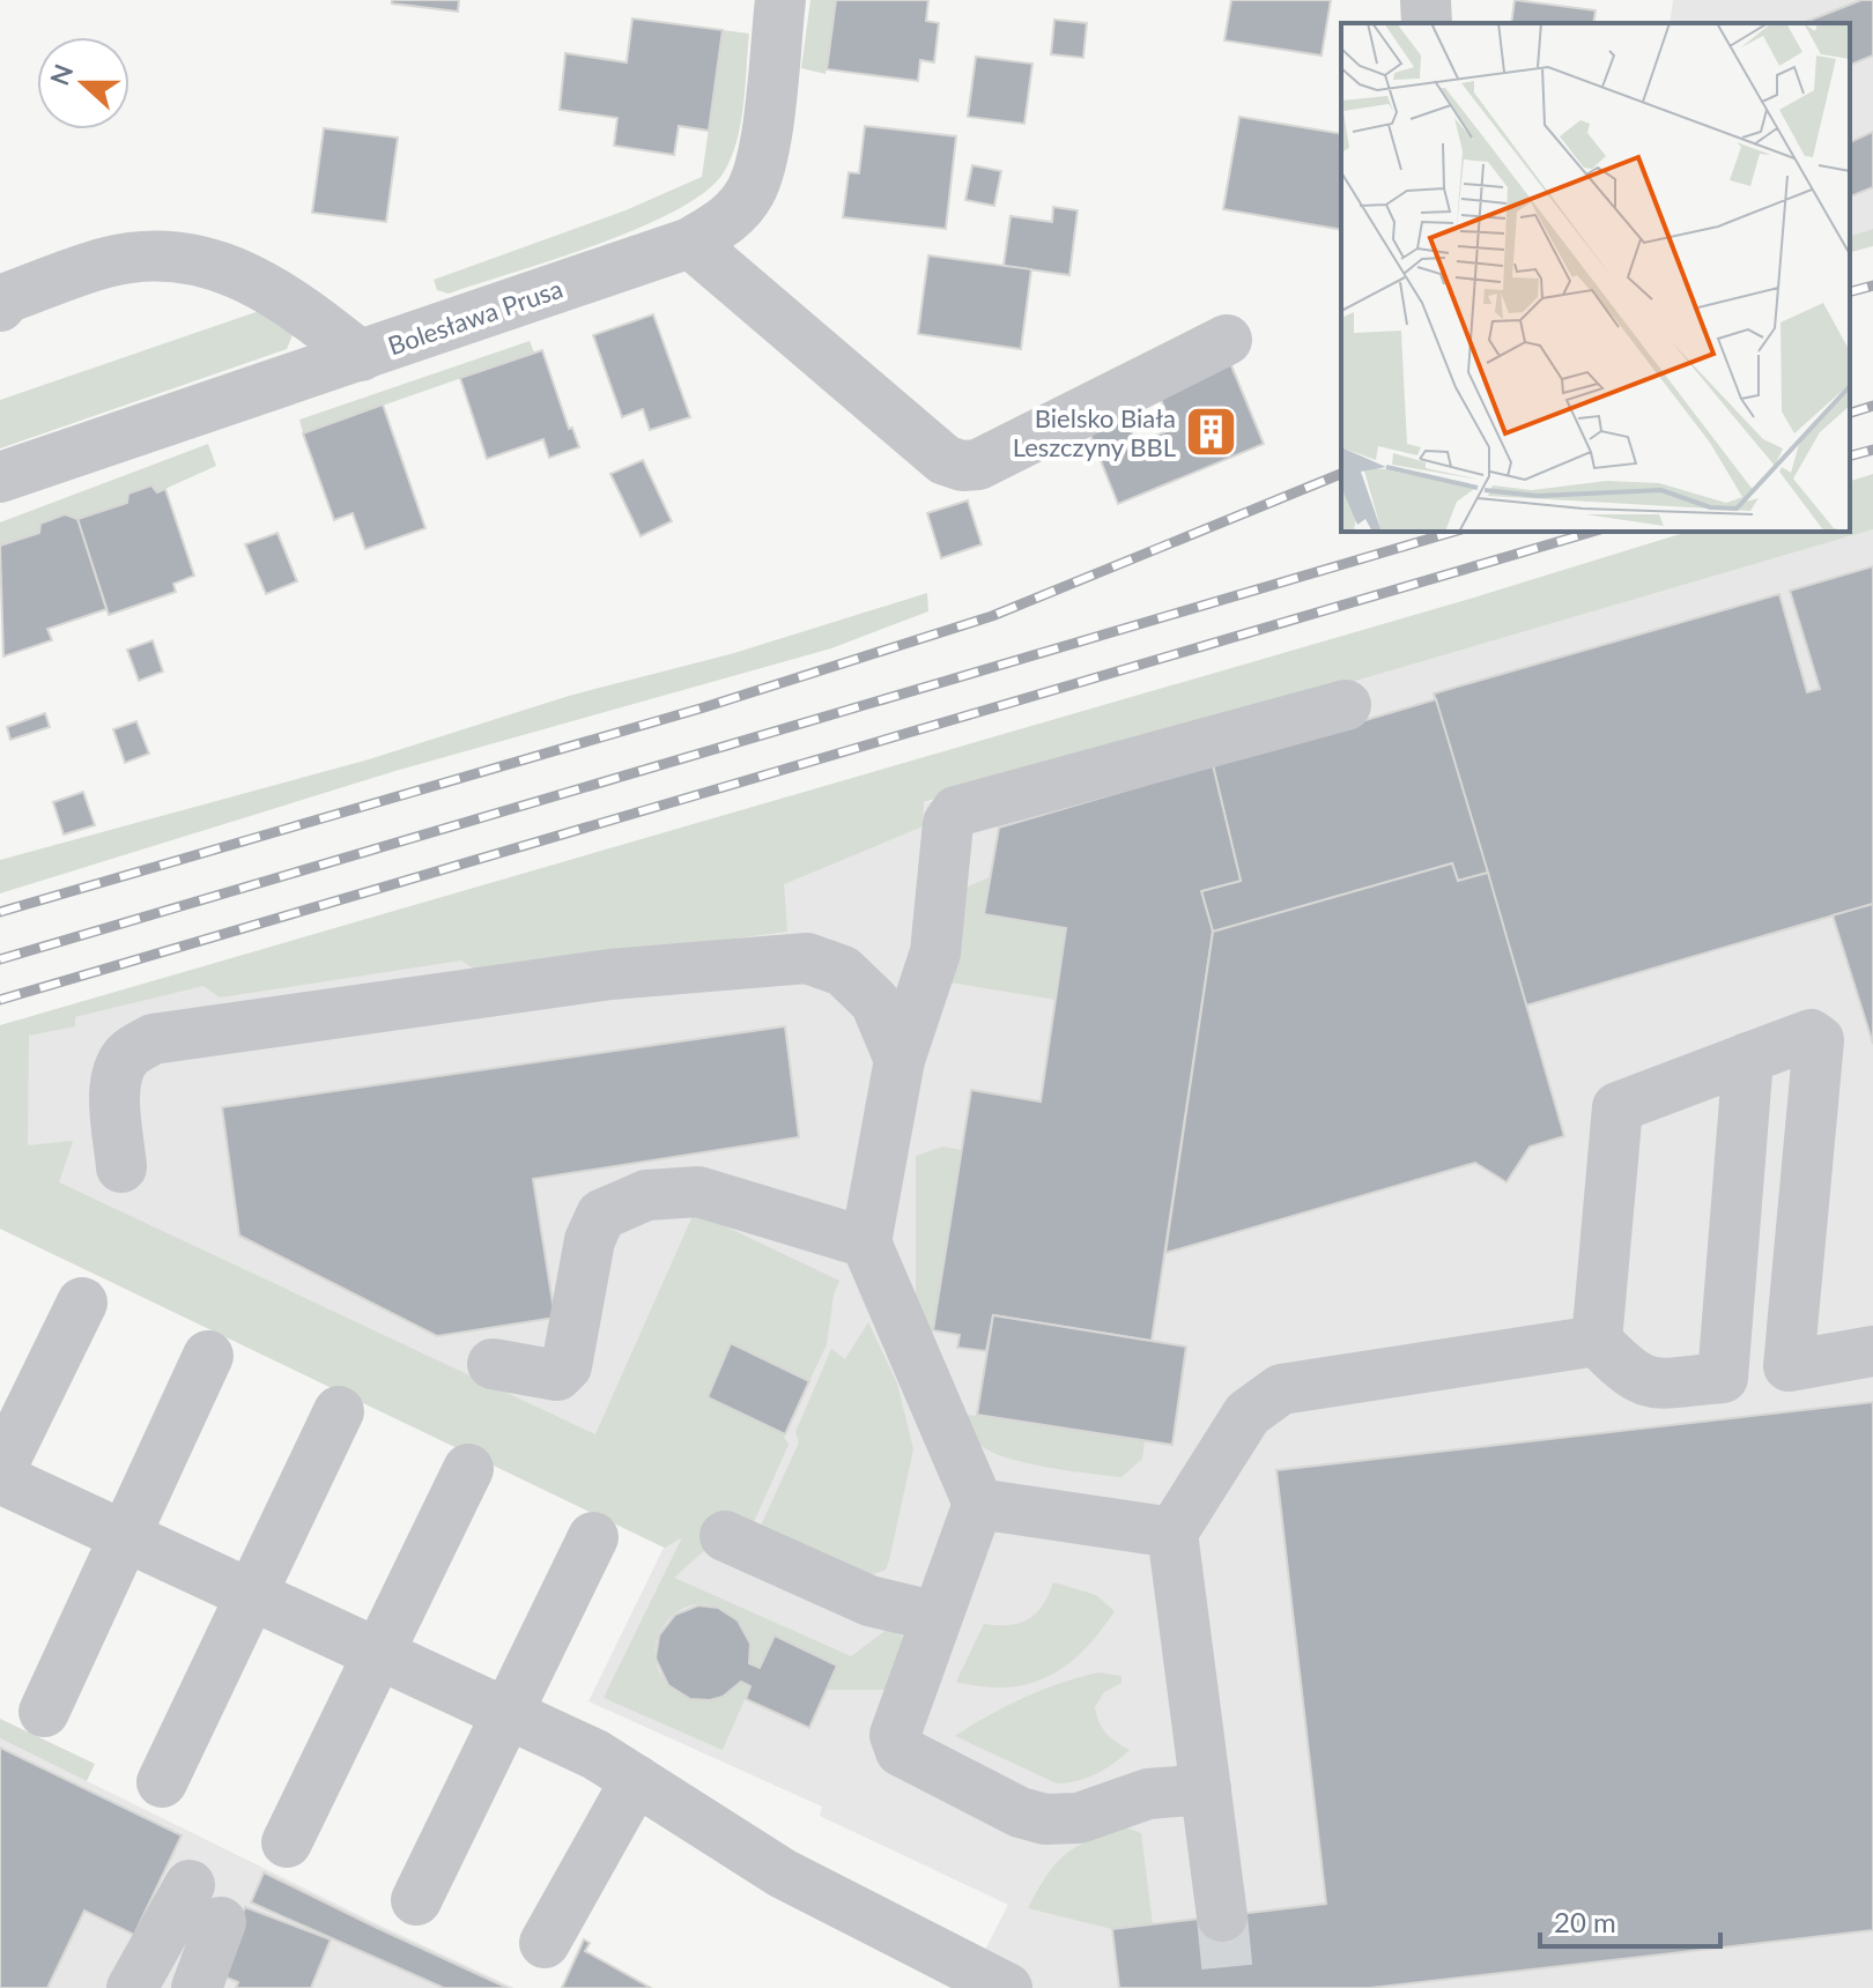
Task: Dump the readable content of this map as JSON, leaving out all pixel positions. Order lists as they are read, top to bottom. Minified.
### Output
{"streets":{"street":["Bolesława Prusa"]},"places":{"building":["Bielsko Biała Leszczyny BBL"]},"scale_bar":"20 m","north":"left"}
